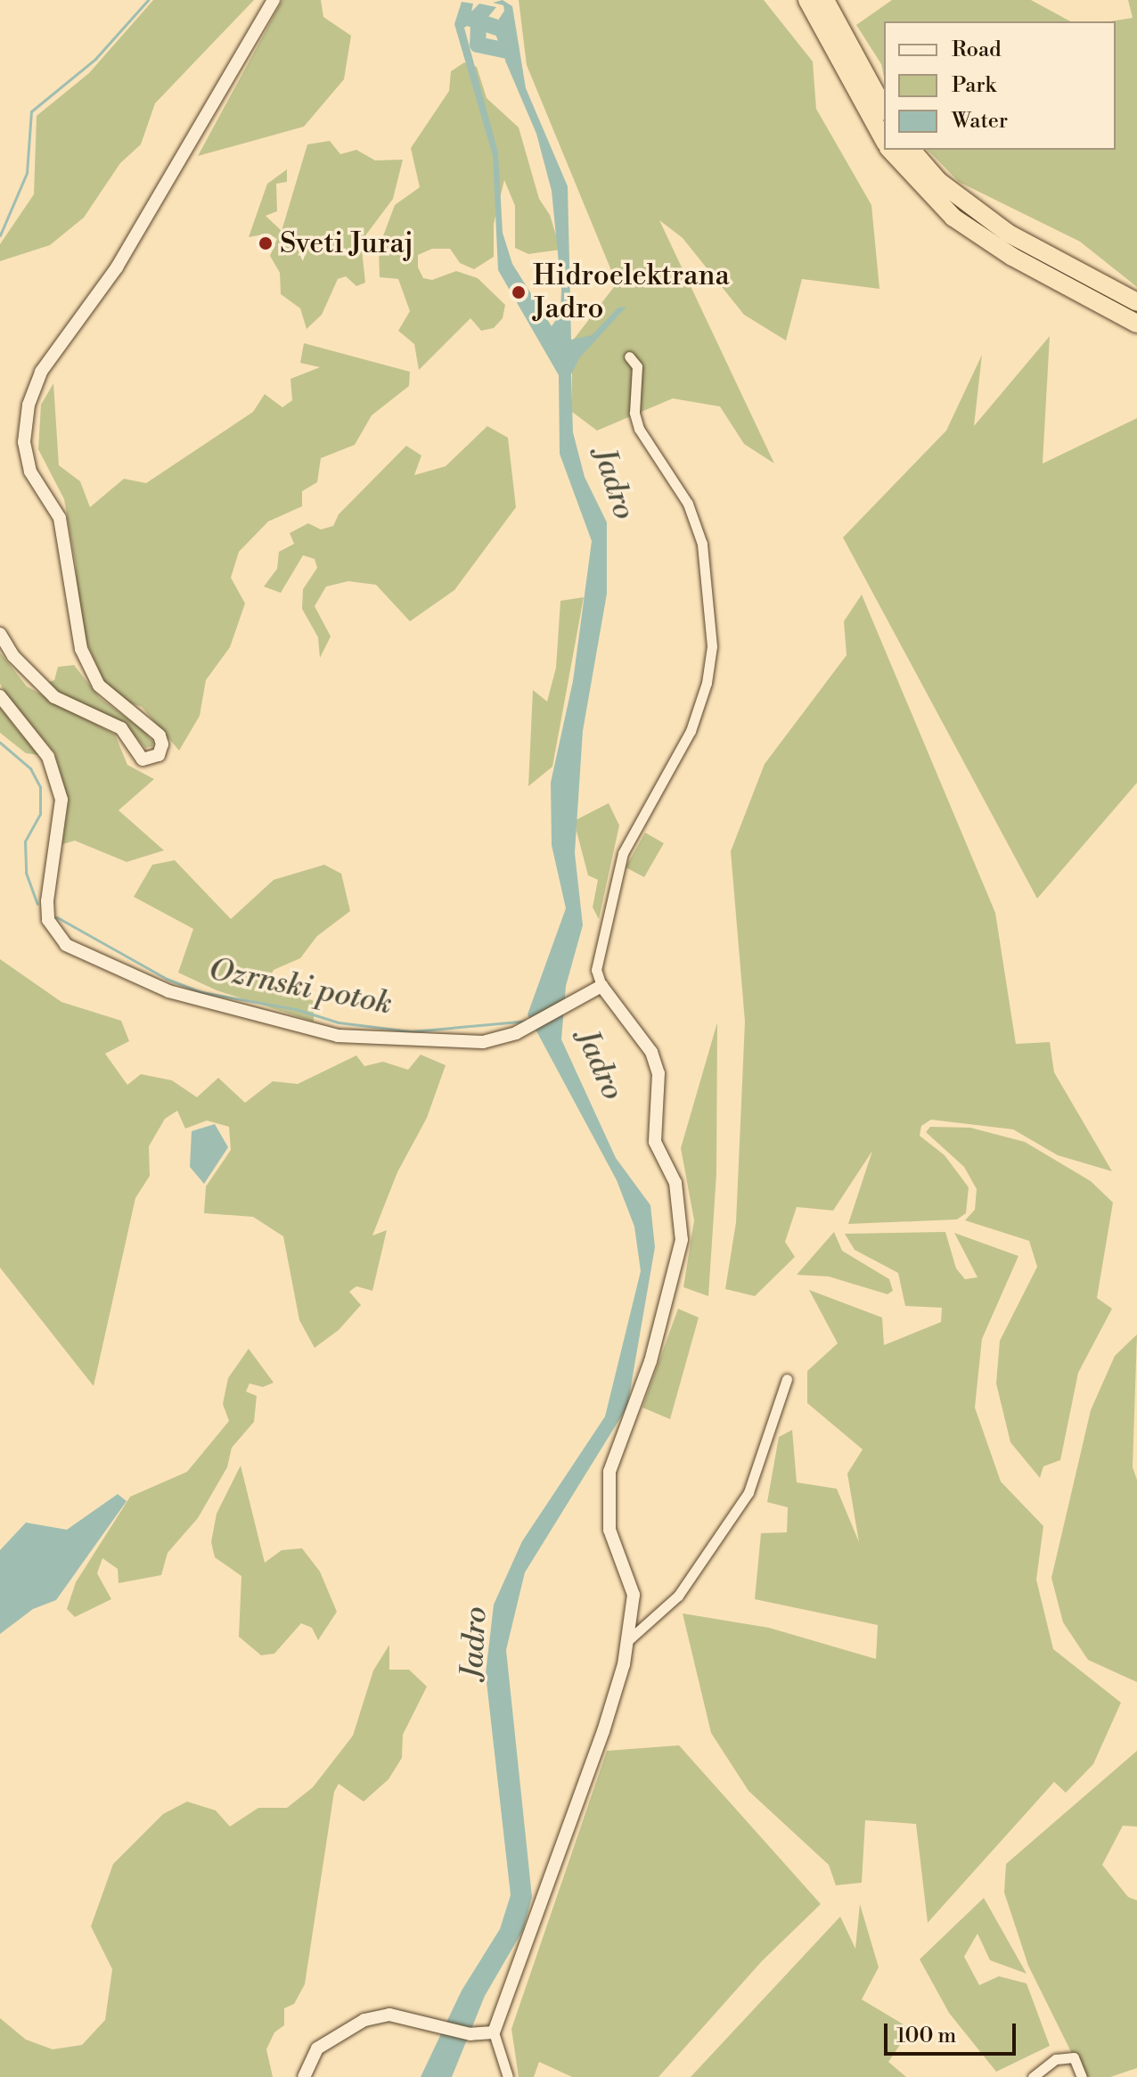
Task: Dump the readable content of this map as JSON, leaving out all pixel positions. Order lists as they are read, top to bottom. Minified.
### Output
{"water":["Jadro","Ozrnski potok"],"places":["Sveti Juraj","Hidroelektrana Jadro"],"legend":["Road","Park","Water"],"scale_bar":"100 m"}
